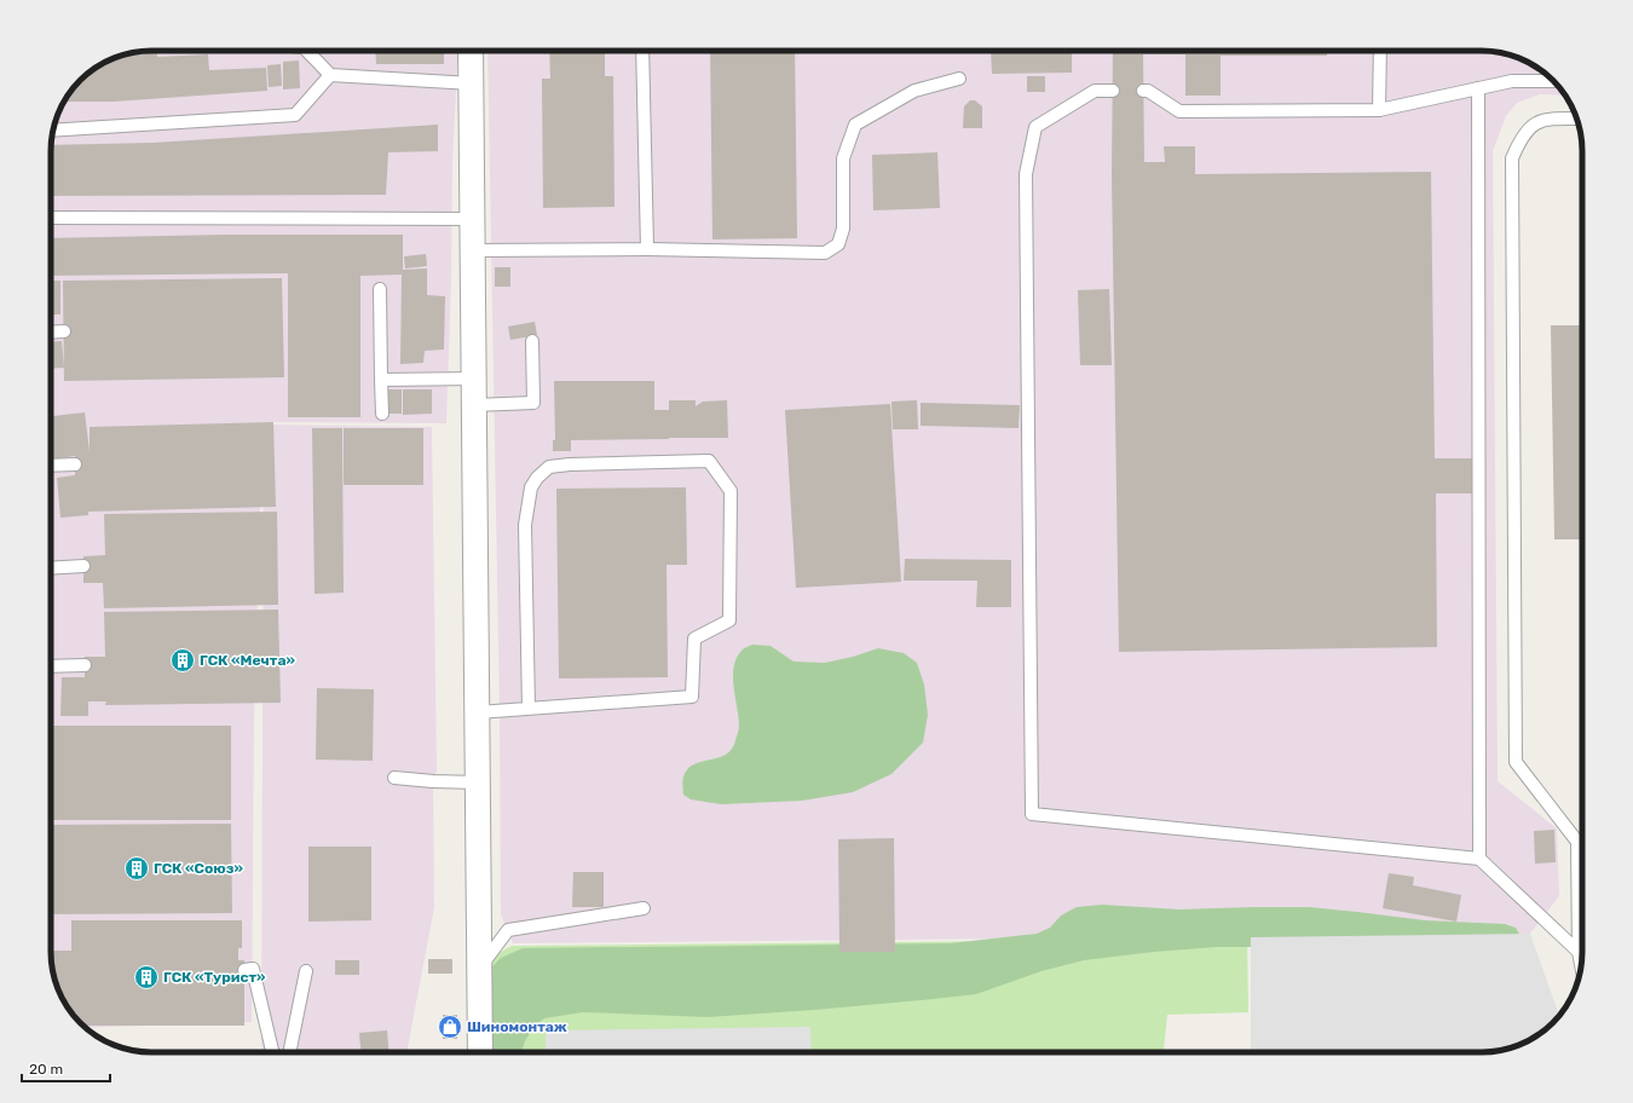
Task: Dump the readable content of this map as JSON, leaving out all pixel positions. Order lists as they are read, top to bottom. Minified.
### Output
{"places":{"building":["ГСК «Мечта»","ГСК «Союз»","ГСК «Турист»"],"shop":["Шиномонтаж"]},"scale_bar":"20 m"}
